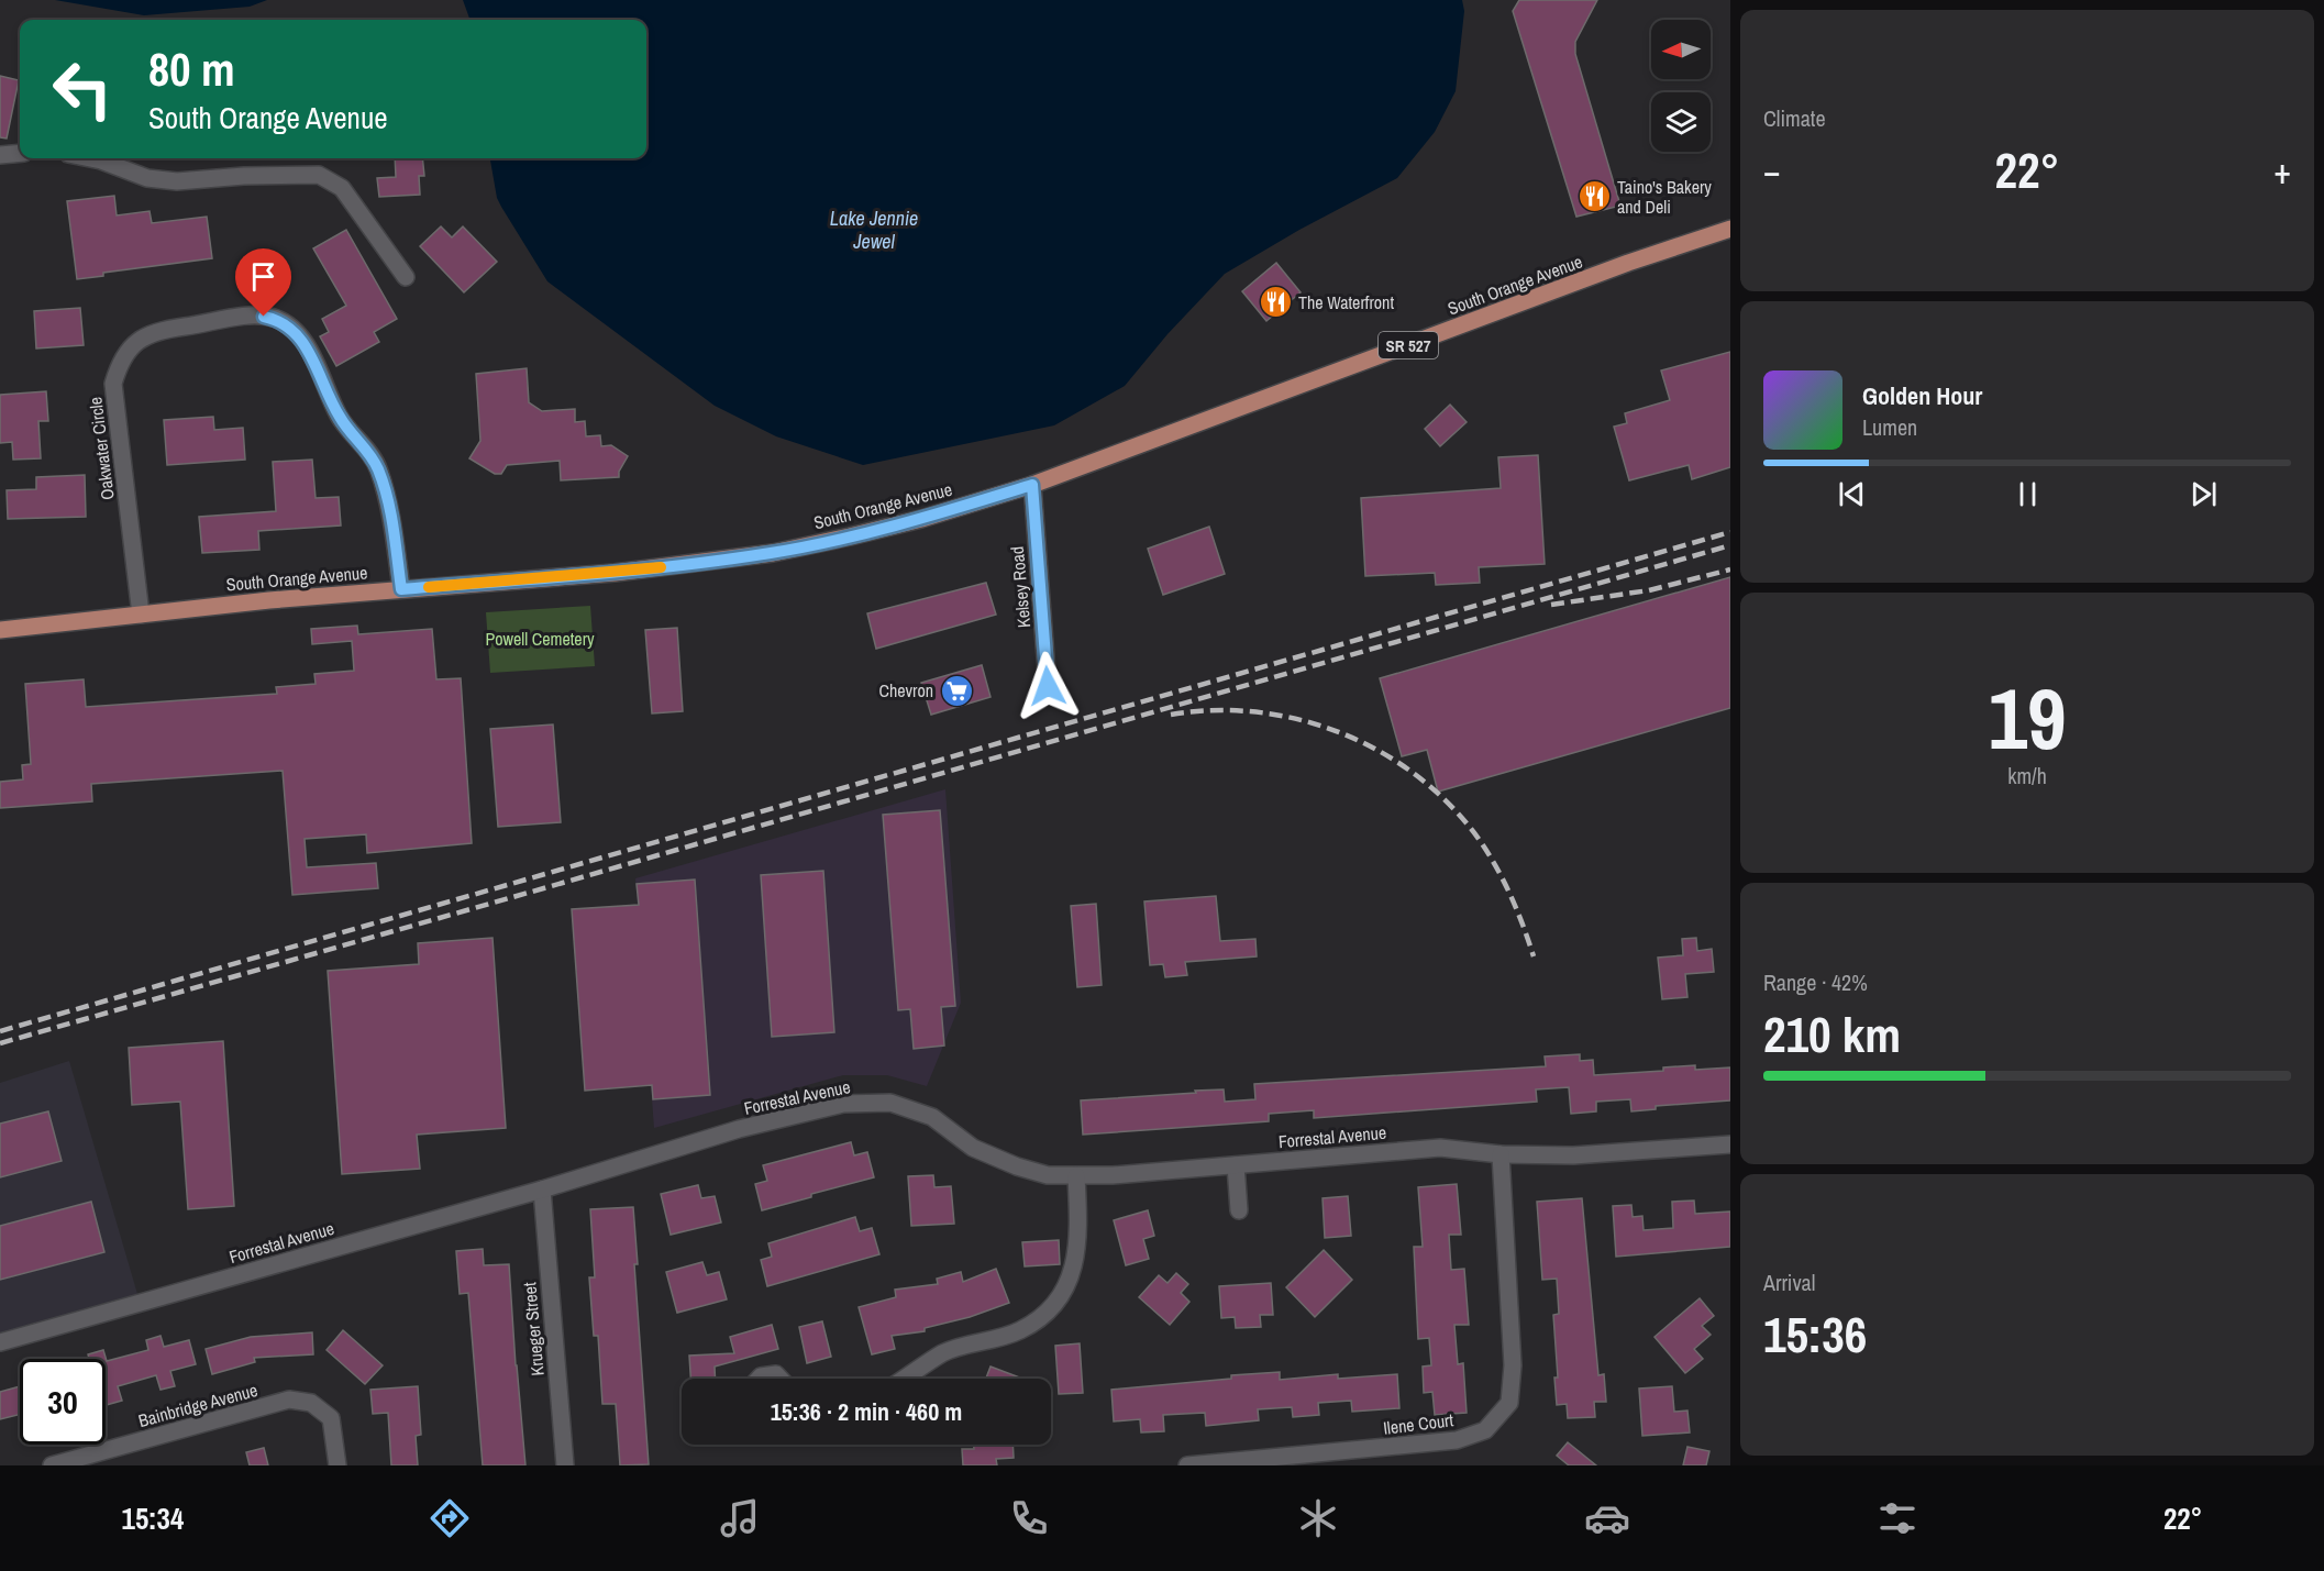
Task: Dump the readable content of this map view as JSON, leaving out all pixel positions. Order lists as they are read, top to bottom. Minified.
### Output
{"streets":{"main road":["South Orange Avenue","SR 527"],"street":["Oakwater Circle","Kelsey Road","Forrestal Avenue","Krueger Street","Bainbridge Avenue","Ilene Court"]},"crossings":[["South Orange Avenue","Oakwater Circle"],["South Orange Avenue","Kelsey Road"],["Forrestal Avenue","Krueger Street"],["Forrestal Avenue","Ilene Court"]],"water":["Lake Jennie Jewel"],"parks":["Powell Cemetery"],"places":{"restaurant":["Taino's Bakery and Deli","The Waterfront"],"supermarket":["Chevron"]},"north":"left","page":{"tile":["Climate",["19","km/h"],["Range · 42%","210 km"],["Arrival","15:36"]],"turn":["80 m","South Orange Avenue"],"heat":["−","22°","+"],"song":["Golden Hour","Lumen"],"limit":"30","trip":"15:36 · 2 min · 460 m","tabs":["15:34","22°"]}}
